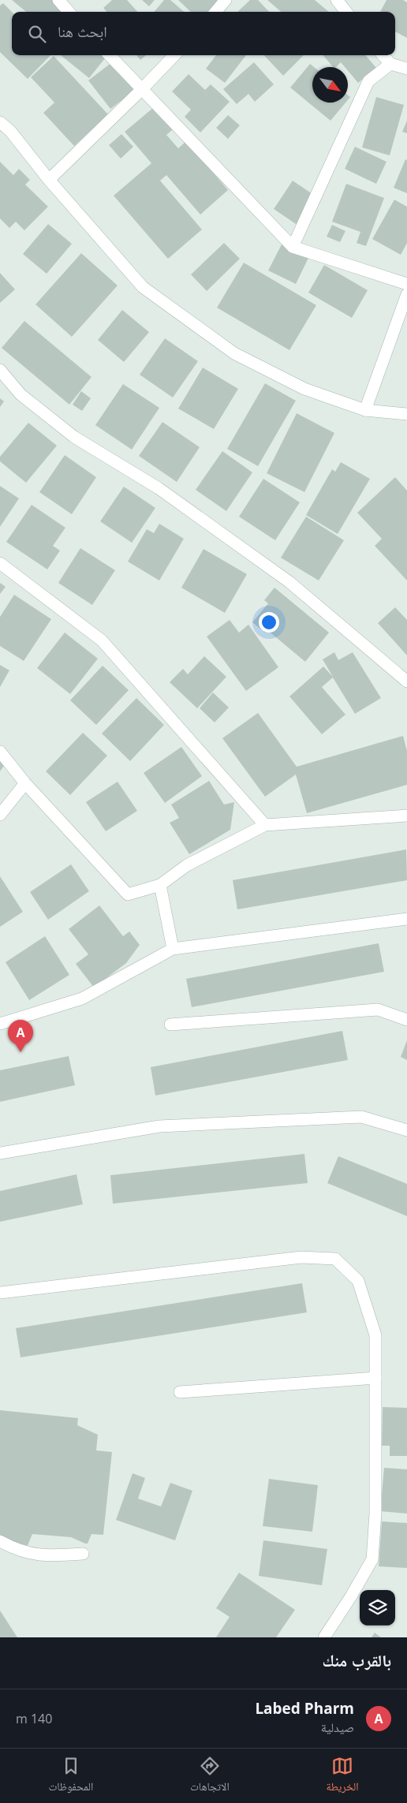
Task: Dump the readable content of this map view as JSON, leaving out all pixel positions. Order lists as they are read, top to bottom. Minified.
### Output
{"north":"bottom right","page":{"search":"ابحث هنا","pins":"A","heading":"بالقرب منك","list":[{"mark":"A","name":"Labed Pharm","note":"صيدلية","value":"140 m"}],"nav":["الخريطة","الاتجاهات","المحفوظات"]}}
